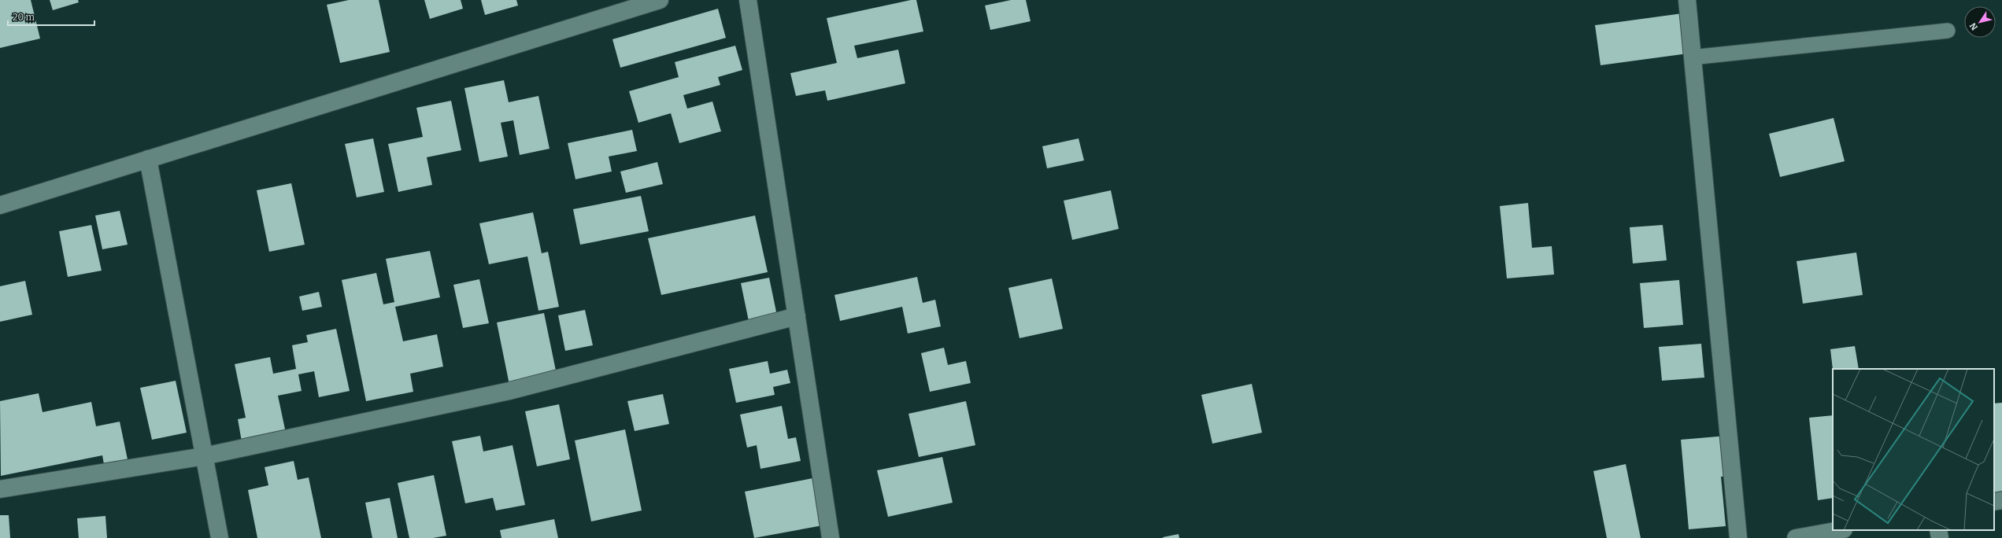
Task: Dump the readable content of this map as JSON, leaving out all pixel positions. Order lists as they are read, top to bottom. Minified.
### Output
{"scale_bar":"20 m","north":"bottom left"}
